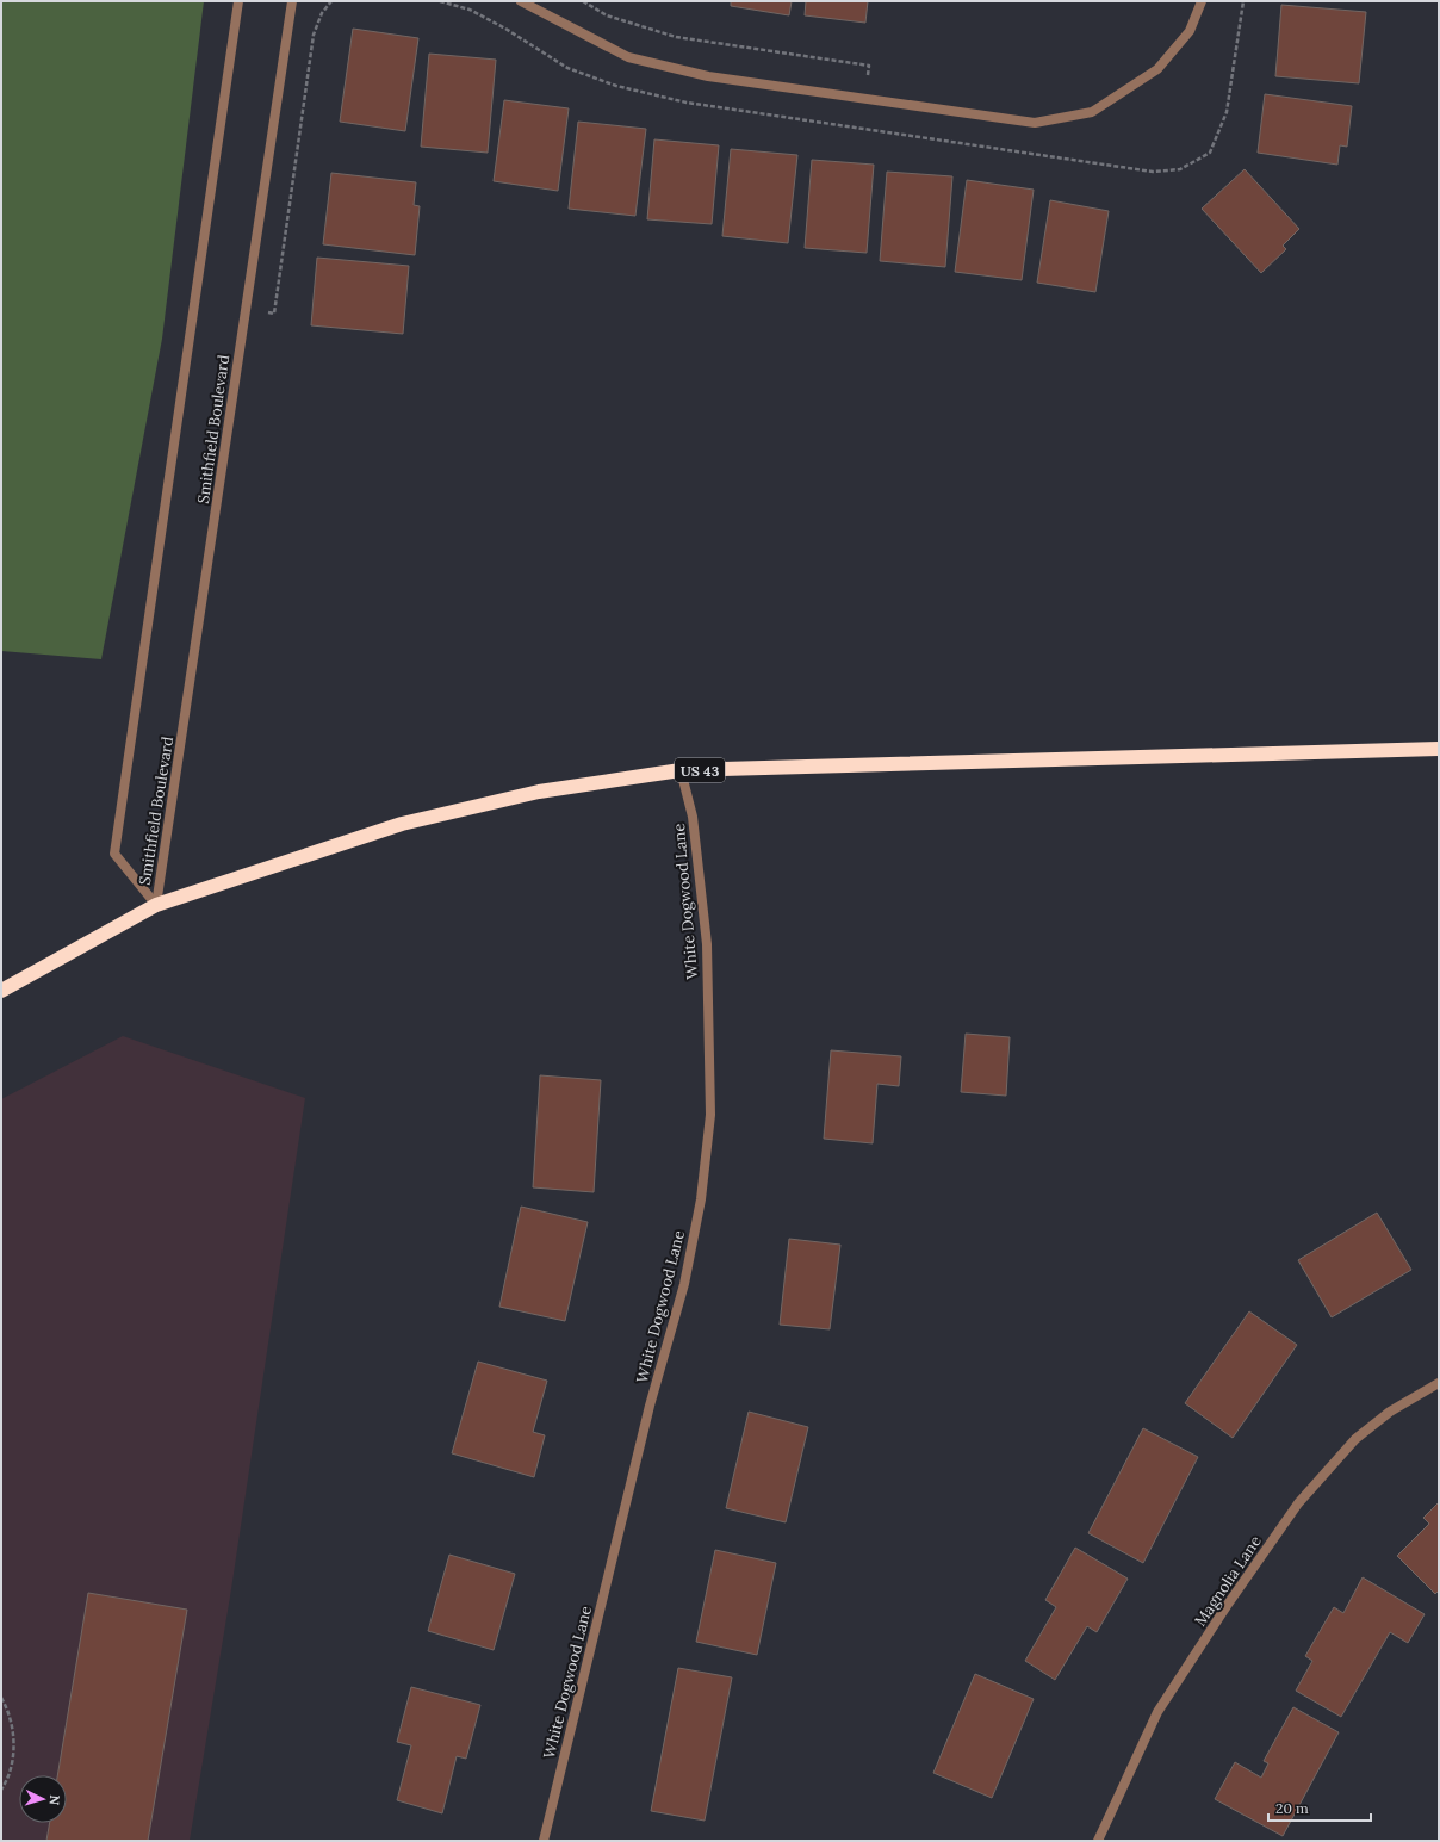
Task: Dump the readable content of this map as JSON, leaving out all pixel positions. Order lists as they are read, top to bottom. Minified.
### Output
{"streets":{"highway":["US 43"],"street":["Smithfield Boulevard","White Dogwood Lane","Magnolia Lane"]},"crossings":[["Smithfield Boulevard","US 43"],["US 43","White Dogwood Lane"]],"scale_bar":"20 m","north":"right"}
